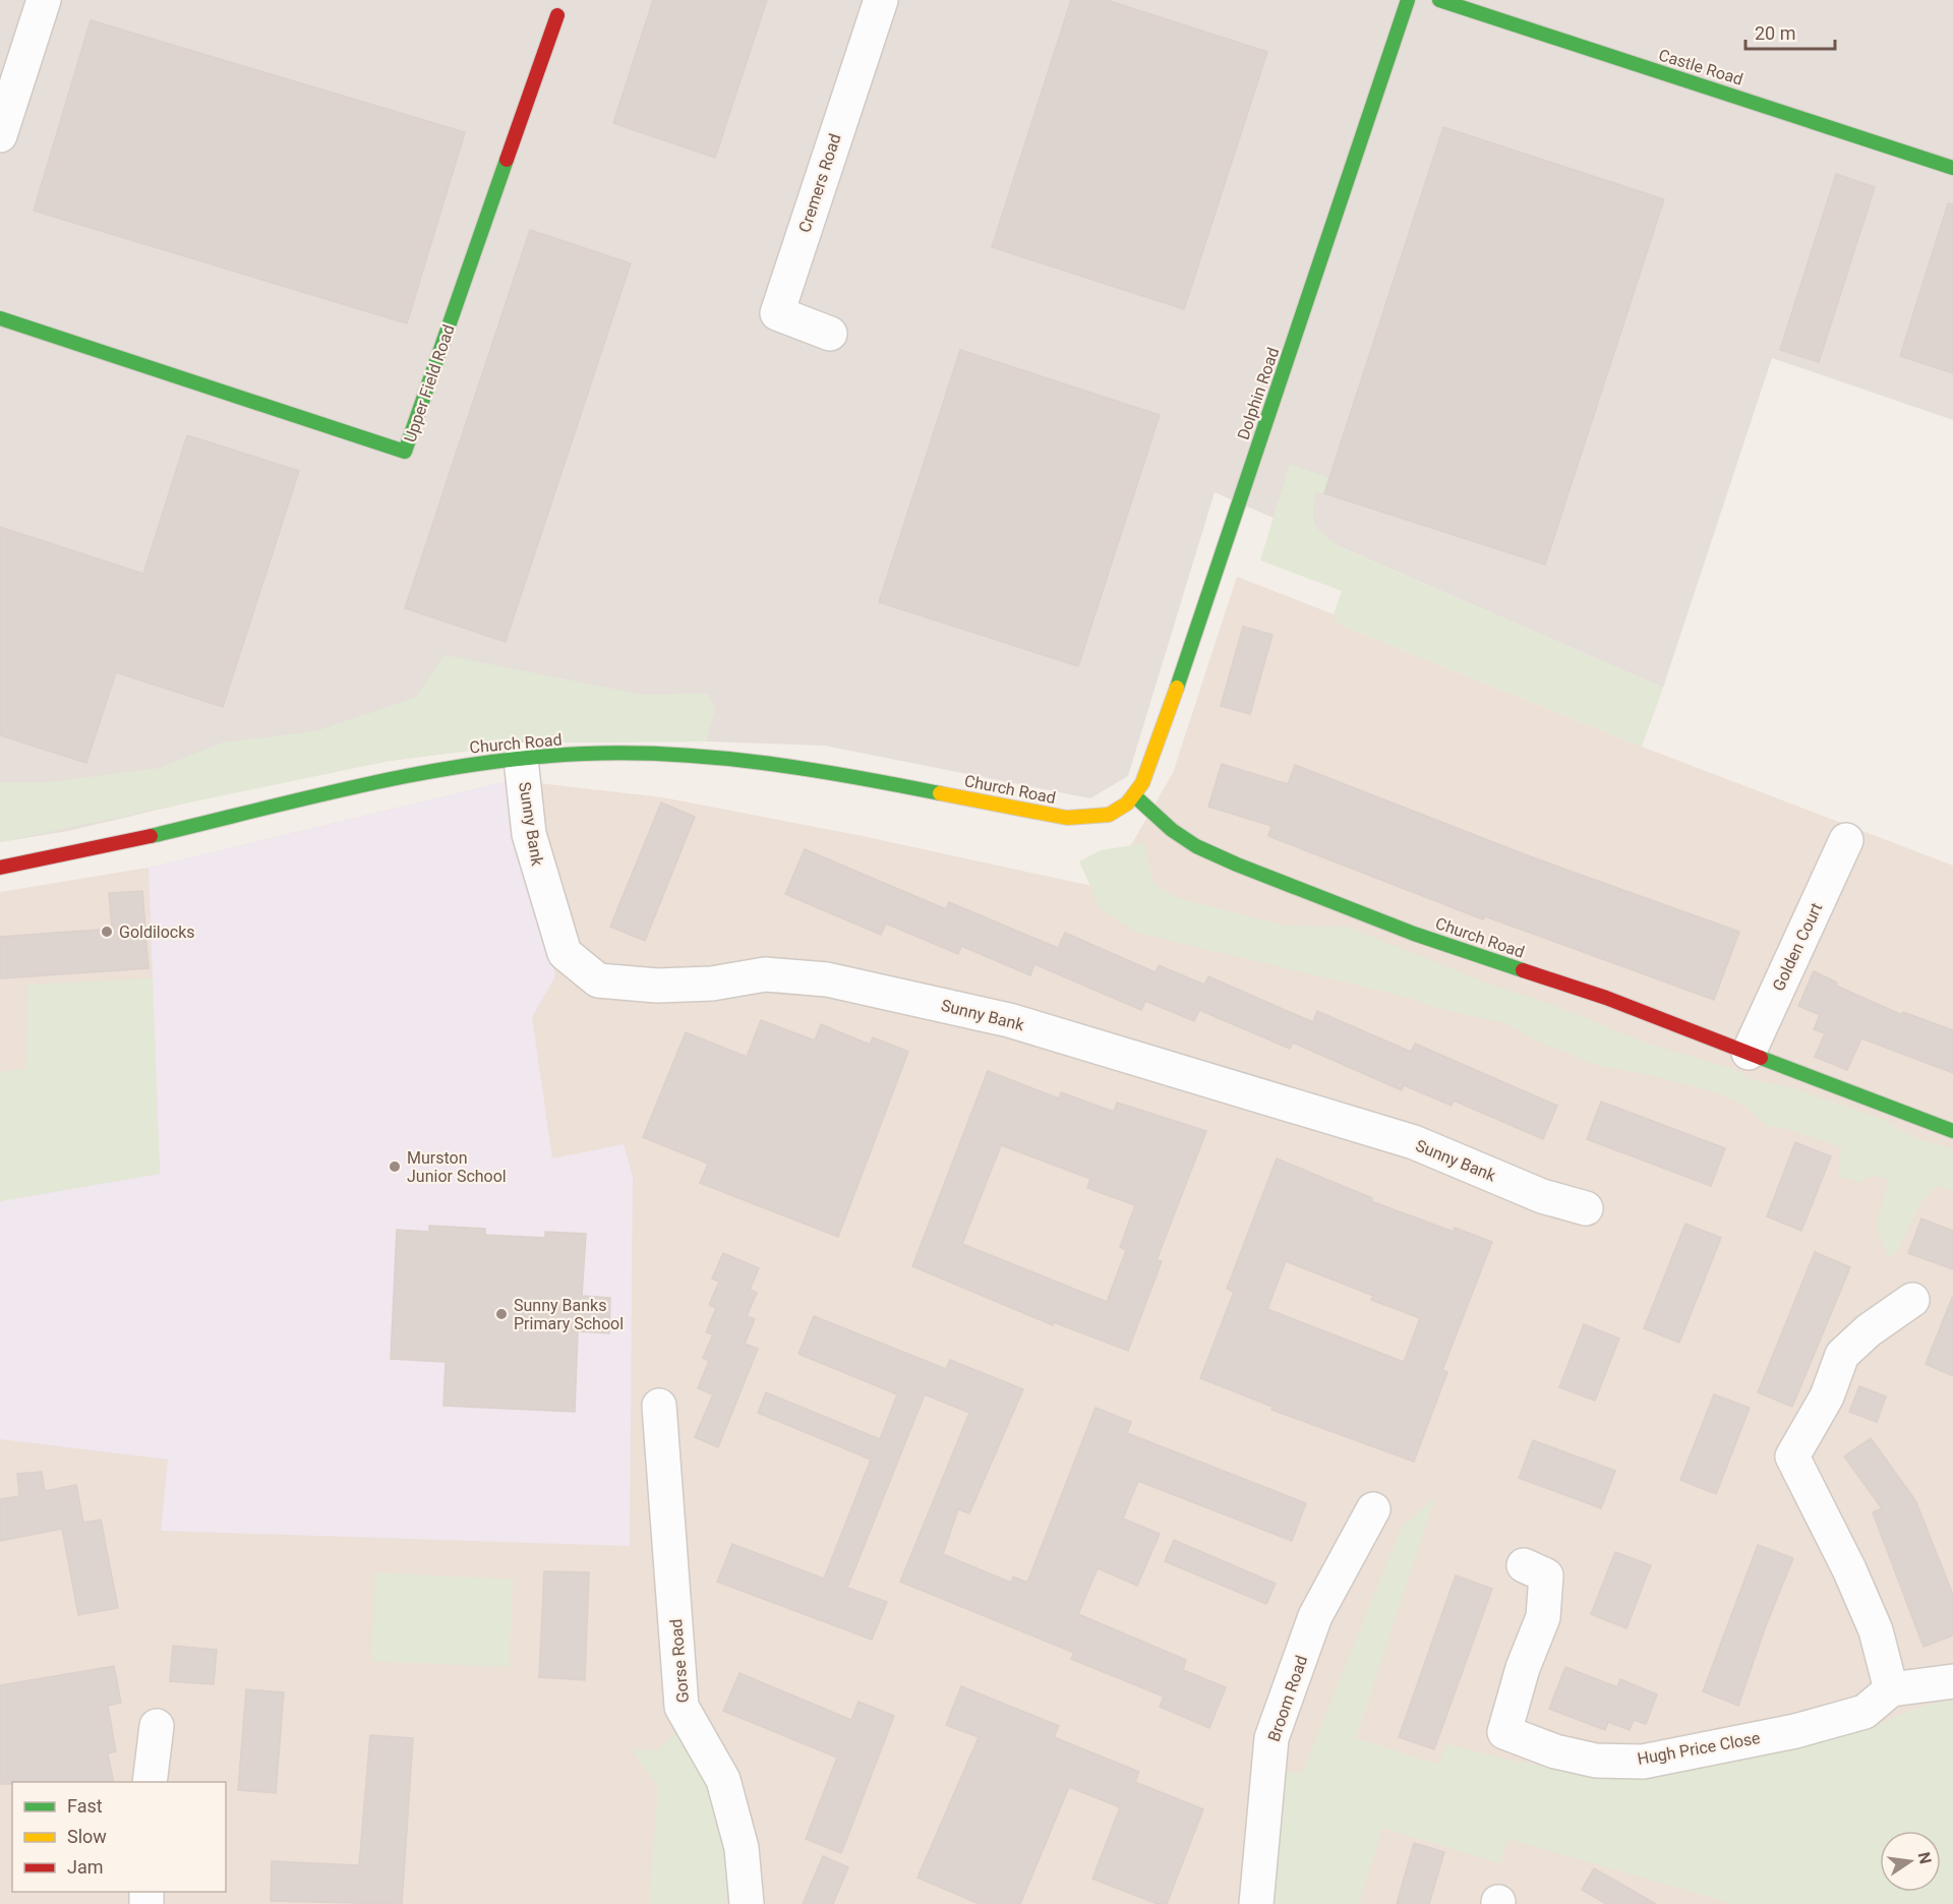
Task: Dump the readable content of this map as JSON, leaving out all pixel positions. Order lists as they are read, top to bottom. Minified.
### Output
{"streets":{"street":["Castle Road","Cremers Road","Upper Field Road","Dolphin Road","Church Road","Sunny Bank","Golden Court","Gorse Road","Broom Road","Hugh Price Close"]},"crossings":[["Dolphin Road","Church Road"],["Church Road","Sunny Bank"],["Church Road","Golden Court"]],"places":["Goldilocks","Murston Junior School","Sunny Banks Primary School"],"legend":["Fast","Slow","Jam"],"scale_bar":"20 m","north":"right"}
